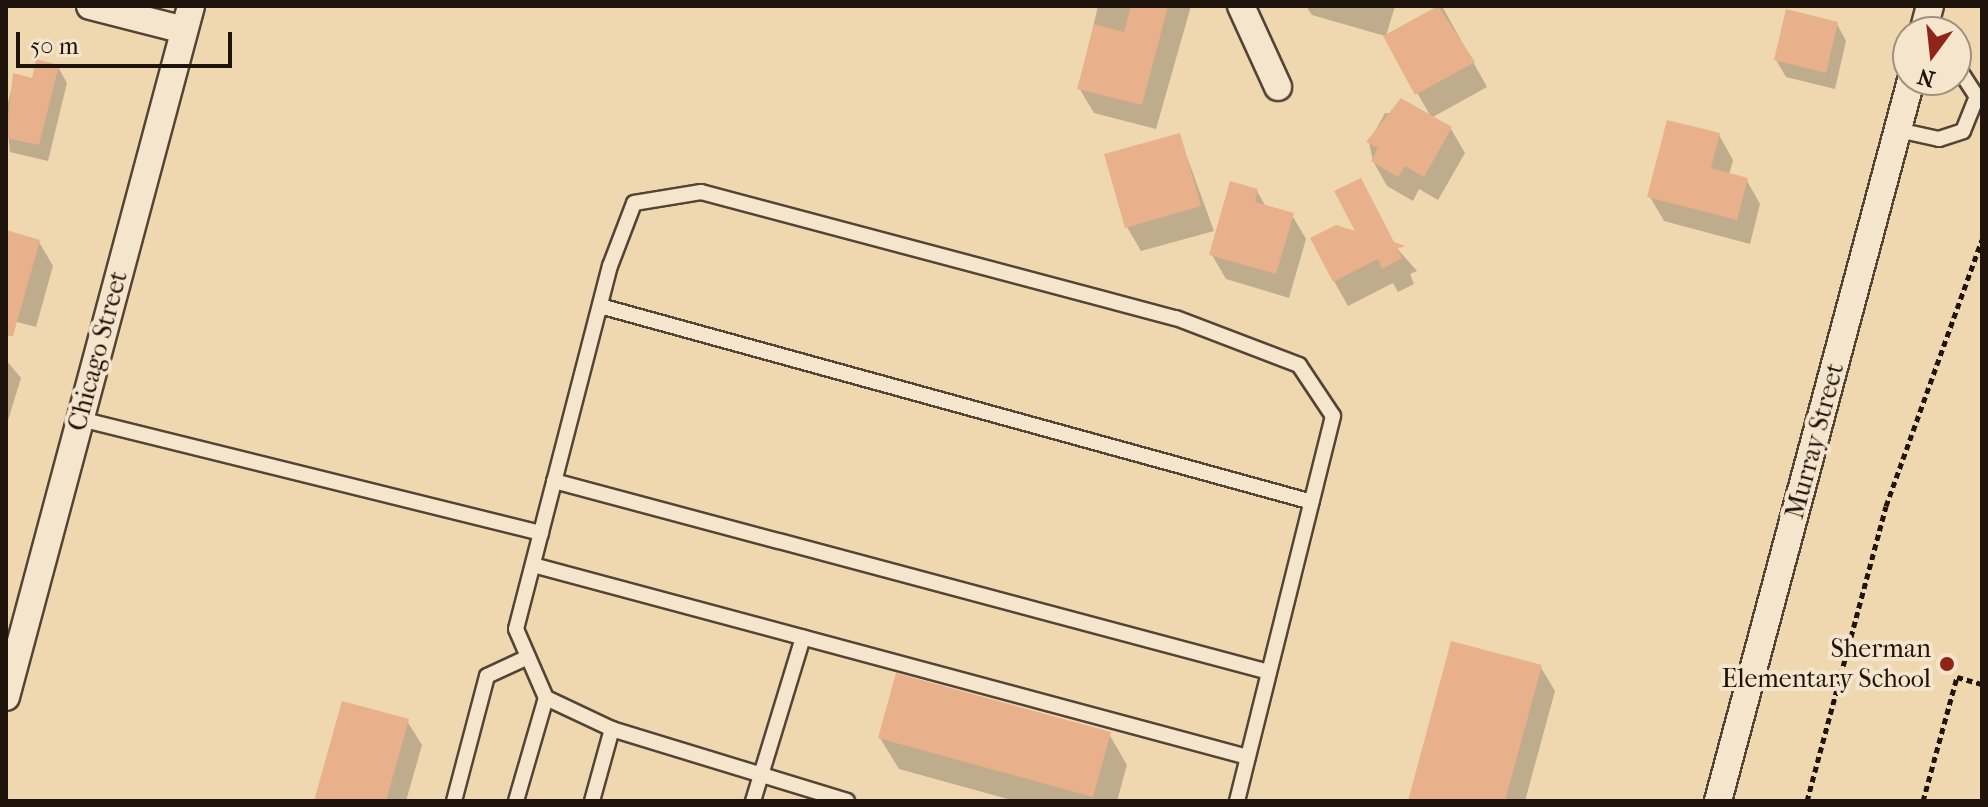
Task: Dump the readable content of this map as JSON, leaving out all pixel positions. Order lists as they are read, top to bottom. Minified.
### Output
{"streets":{"street":["Chicago Street","Murray Street"]},"places":["Sherman Elementary School"],"scale_bar":"50 m","north":"bottom"}
